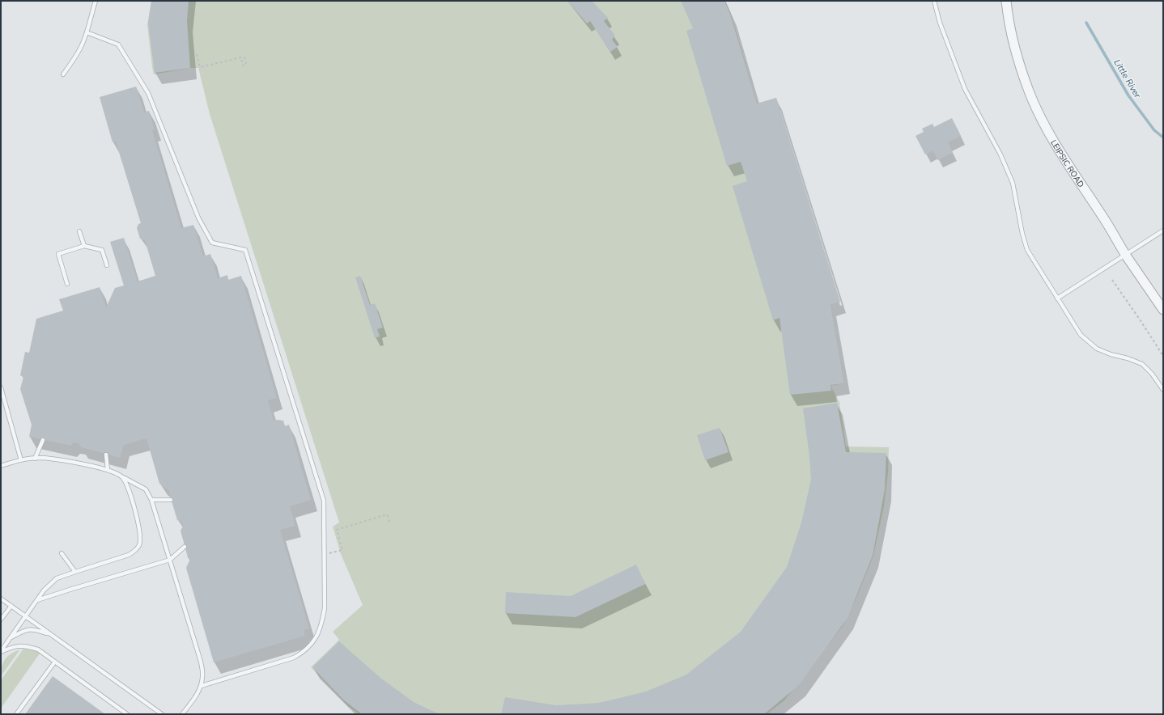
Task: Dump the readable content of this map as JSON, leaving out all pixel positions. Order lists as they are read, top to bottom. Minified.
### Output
{"streets":{"street":["LEIPSIC ROAD"]},"water":["Little River"]}
